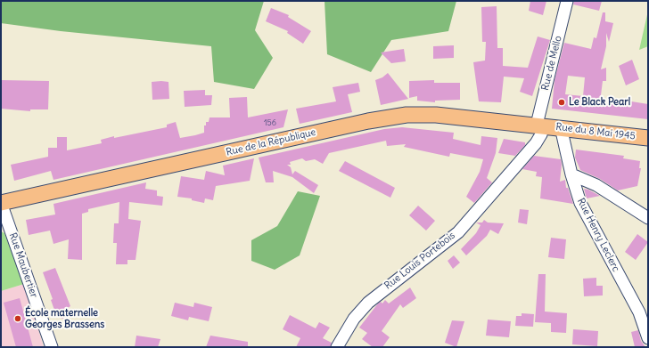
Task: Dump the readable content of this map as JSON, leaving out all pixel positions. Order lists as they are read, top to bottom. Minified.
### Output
{"streets":{"main road":["Rue du 8 Mai 1945","Rue de la République"],"street":["Rue de Mello","Rue Henry Leclerc","Rue Louis Portebois","Rue Maubertier"]},"crossings":[["Rue de Mello","Rue du 8 Mai 1945"],["Rue de Mello","Rue de la République"],["Rue de Mello","Rue Louis Portebois"],["Rue du 8 Mai 1945","Rue de la République"],["Rue du 8 Mai 1945","Rue Henry Leclerc"],["Rue du 8 Mai 1945","Rue Louis Portebois"],["Rue de la République","Rue Louis Portebois"],["Rue de la République","Rue Maubertier"]],"places":["Le Black Pearl","École maternelle Georges Brassens"],"house_numbers":["156"]}
